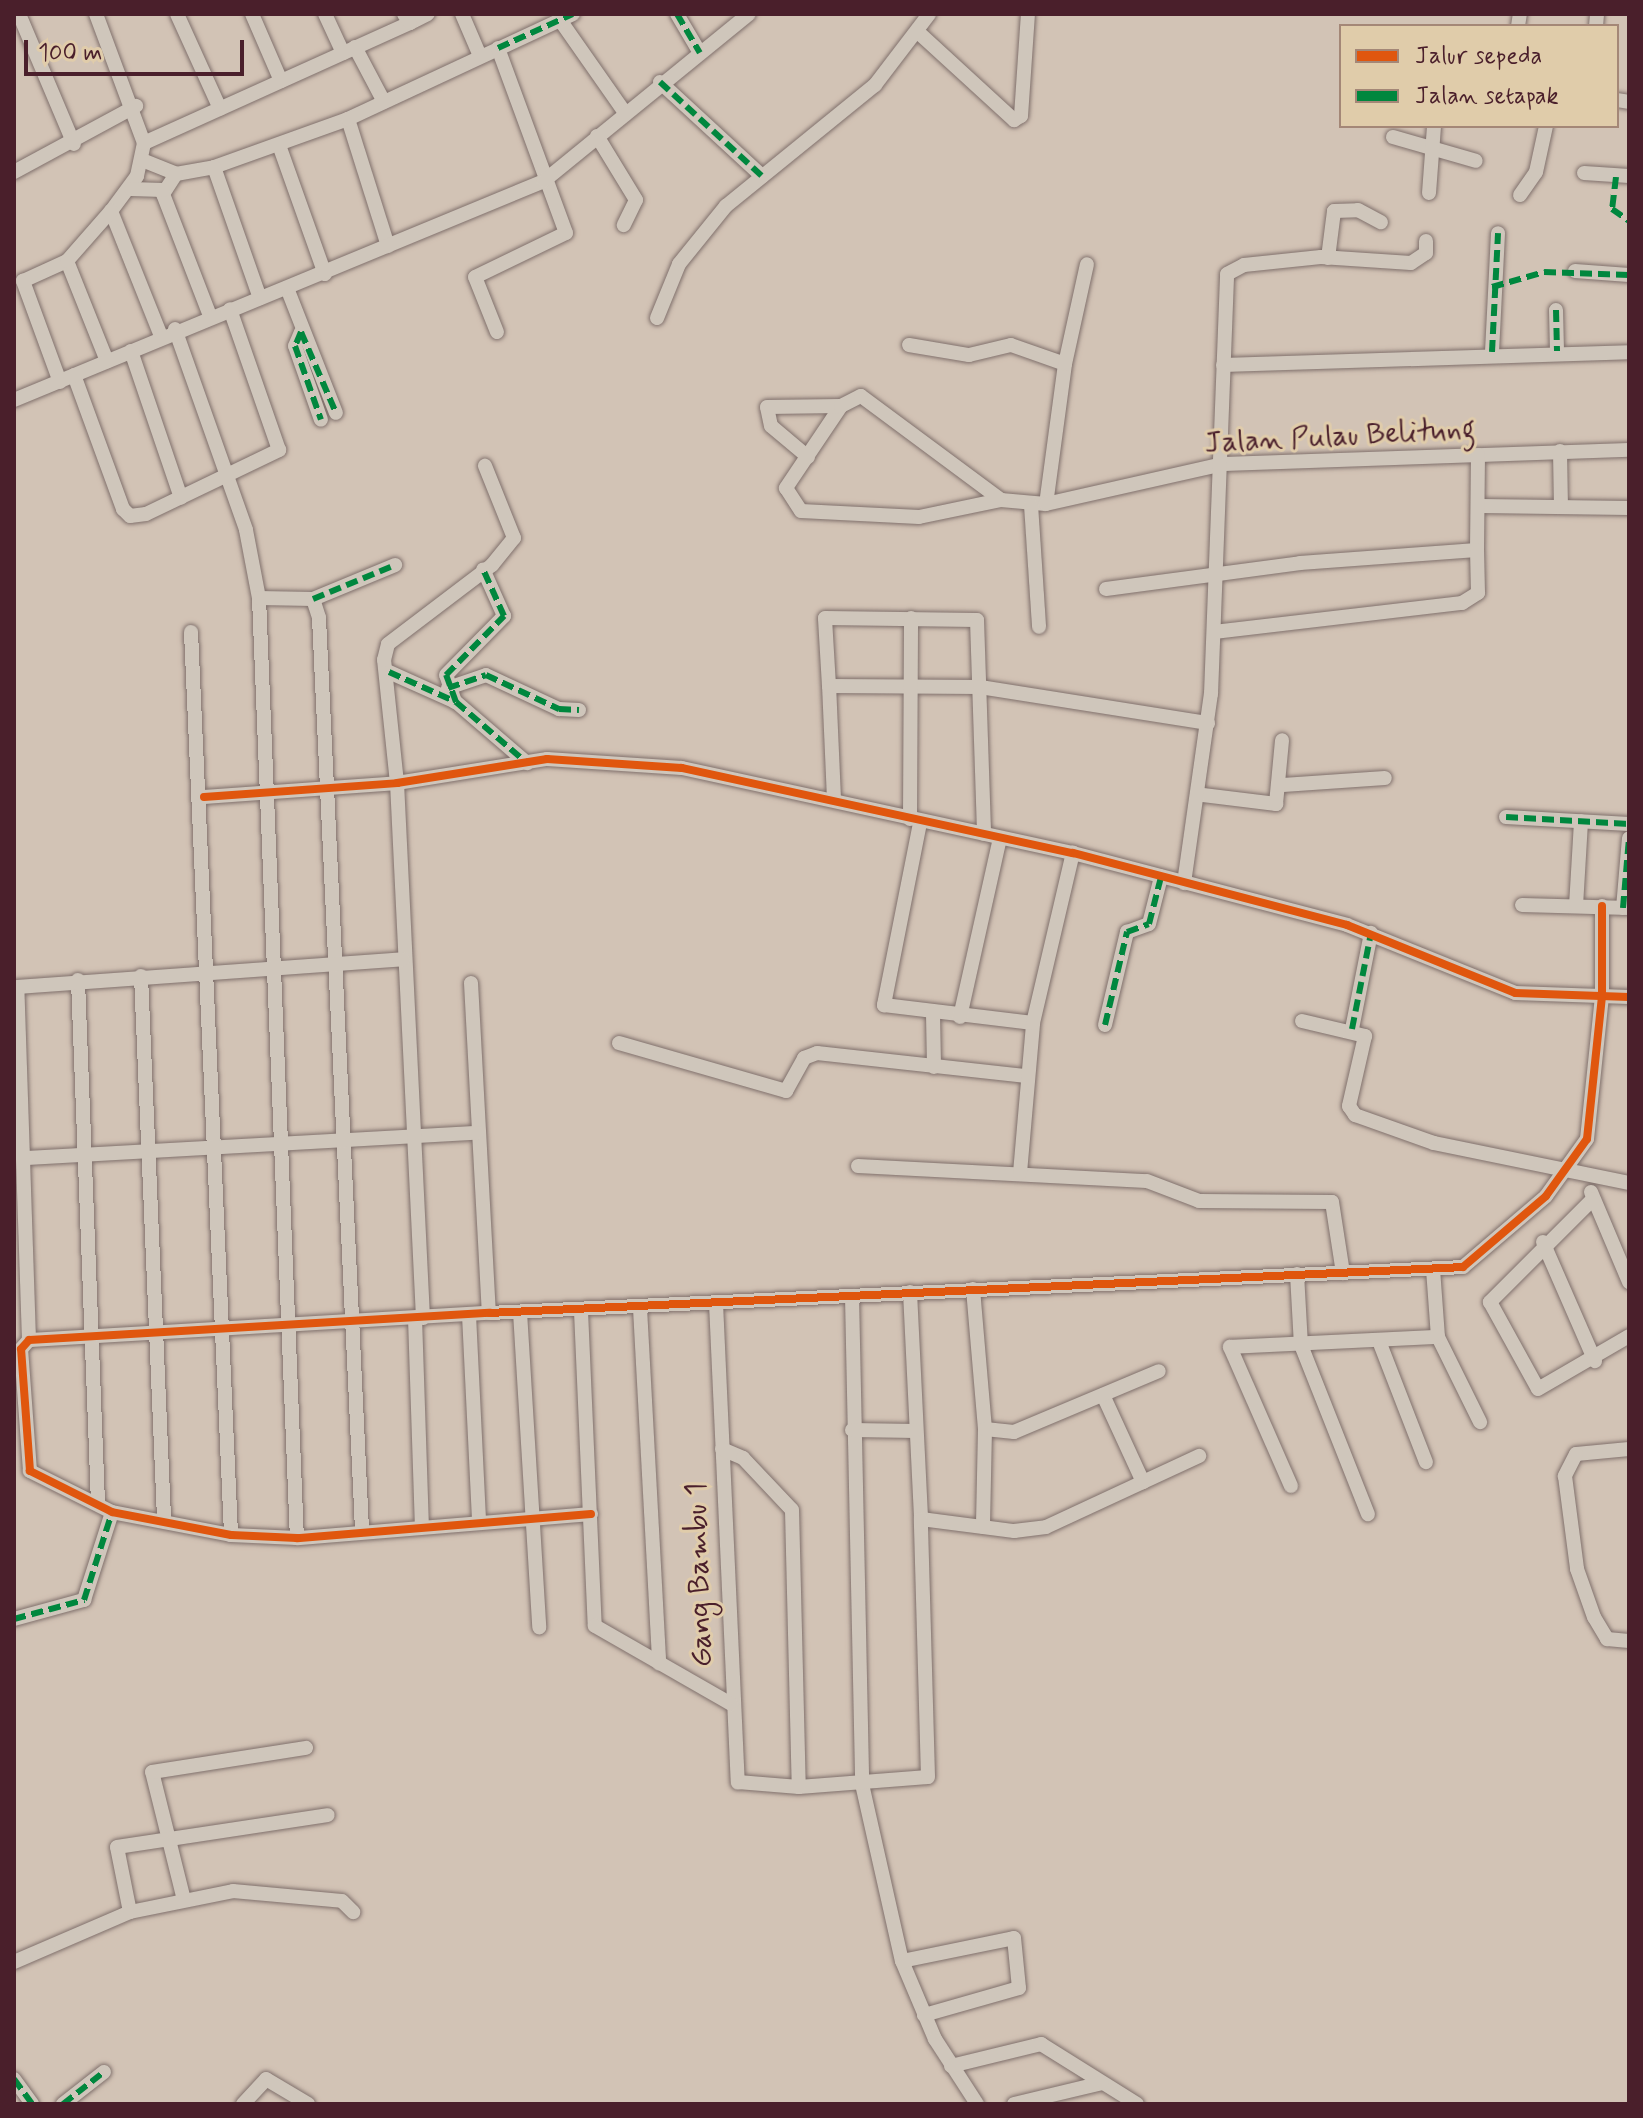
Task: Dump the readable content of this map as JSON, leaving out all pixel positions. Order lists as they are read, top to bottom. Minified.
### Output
{"streets":{"street":["Jalan Pulau Belitung","Gang Bambu 1"]},"legend":["Jalur sepeda","Jalan setapak"],"scale_bar":"100 m"}
